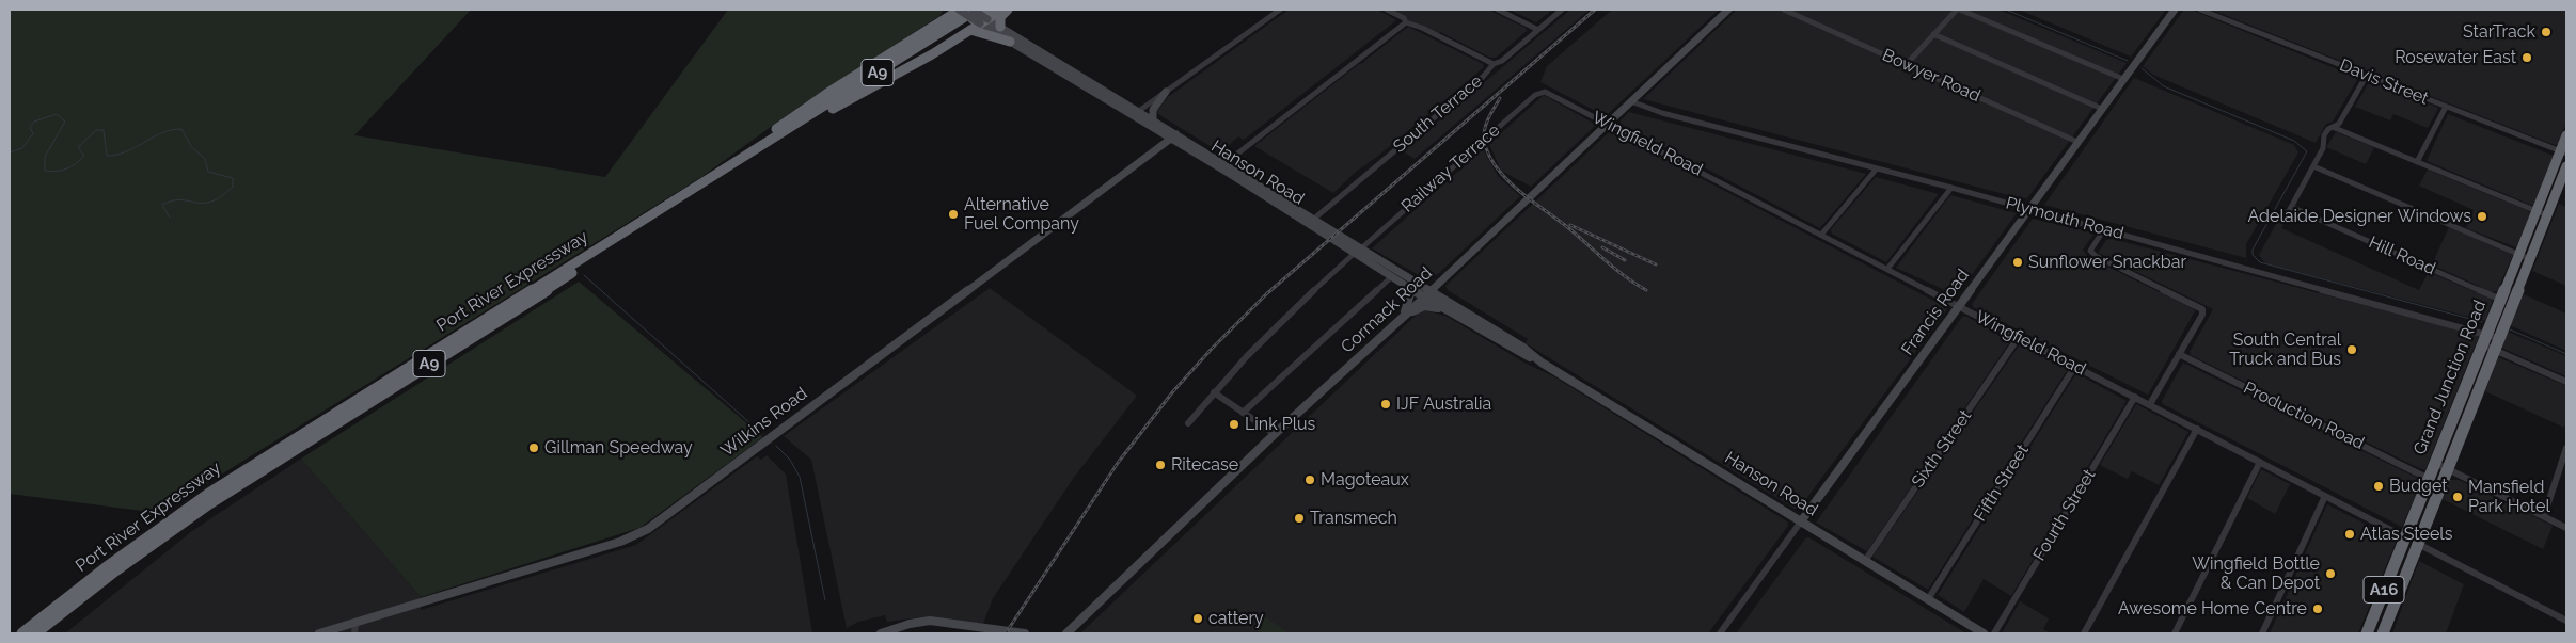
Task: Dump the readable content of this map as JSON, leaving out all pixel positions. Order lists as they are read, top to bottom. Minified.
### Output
{"streets":{"highway":["A9","Port River Expressway","Grand Junction Road","A16"],"street":["Bowyer Road","Davis Street","South Terrace","Wingfield Road","Railway Terrace","Hanson Road","Plymouth Road","Hill Road","Cormack Road","Francis Road","Production Road","Wilkins Road","Sixth Street","Fifth Street","Fourth Street"]},"crossings":[["Bowyer Road","Francis Road"],["Davis Street","Grand Junction Road"],["South Terrace","Hanson Road"],["Wingfield Road","Railway Terrace"],["Wingfield Road","Cormack Road"],["Wingfield Road","Francis Road"],["Wingfield Road","Grand Junction Road"],["Wingfield Road","Sixth Street"],["Wingfield Road","Fifth Street"],["Wingfield Road","Fourth Street"],["Railway Terrace","Hanson Road"],["Hanson Road","Port River Expressway"],["Hanson Road","Cormack Road"],["Hanson Road","Francis Road"],["Hanson Road","Wilkins Road"],["Hanson Road","Sixth Street"],["Hanson Road","Fifth Street"],["Plymouth Road","Cormack Road"],["Plymouth Road","Francis Road"],["Plymouth Road","Grand Junction Road"],["Hill Road","Grand Junction Road"],["Grand Junction Road","Production Road"]],"places":["StarTrack","Rosewater East","Alternative Fuel Company","Adelaide Designer Windows","Sunflower Snackbar","South Central Truck and Bus","IJF Australia","Link Plus","Gillman Speedway","Ritecase","Magoteaux","Budget","Mansfield Park Hotel","Transmech","Atlas Steels","Wingfield Bottle & Can Depot","Awesome Home Centre","cattery"]}
